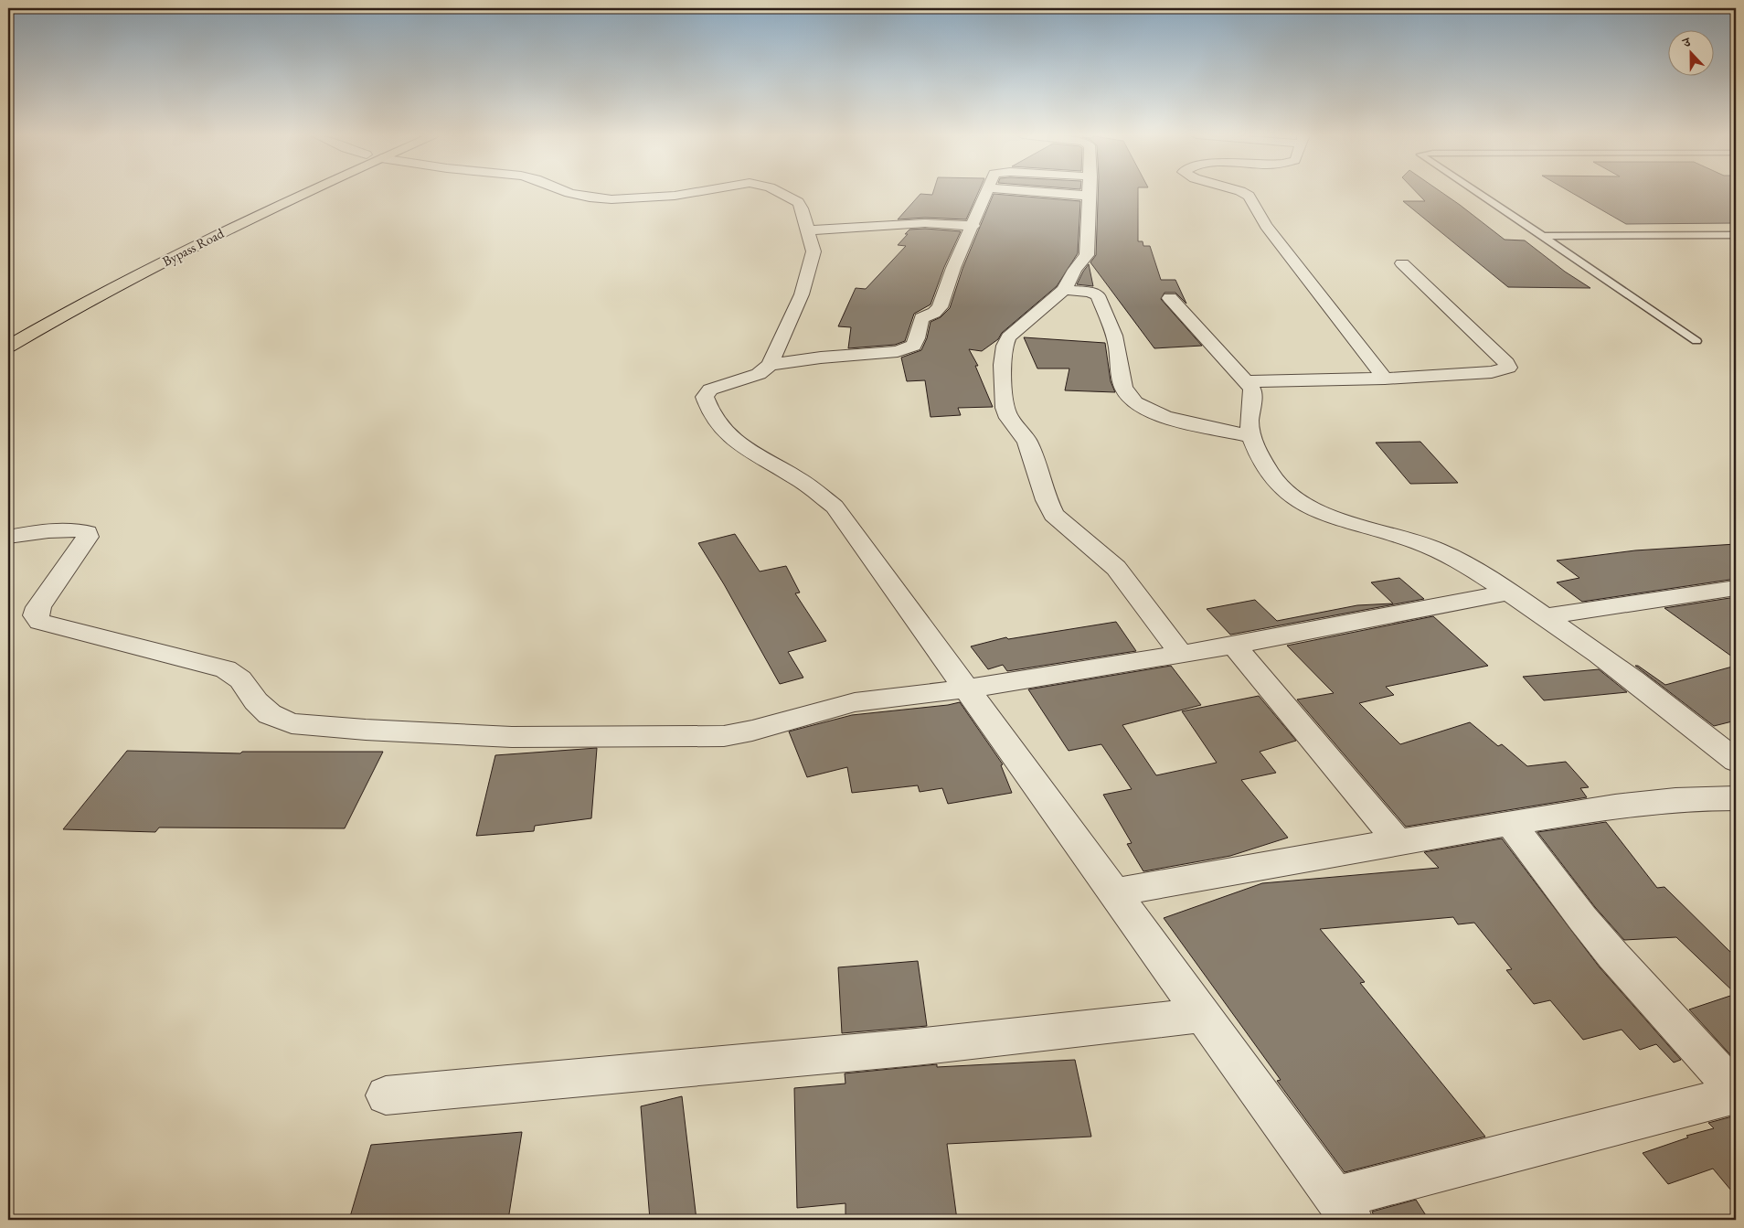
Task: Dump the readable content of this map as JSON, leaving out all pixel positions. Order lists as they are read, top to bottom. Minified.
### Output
{"streets":{"main road":["Bypass Road"]},"north":"top"}
